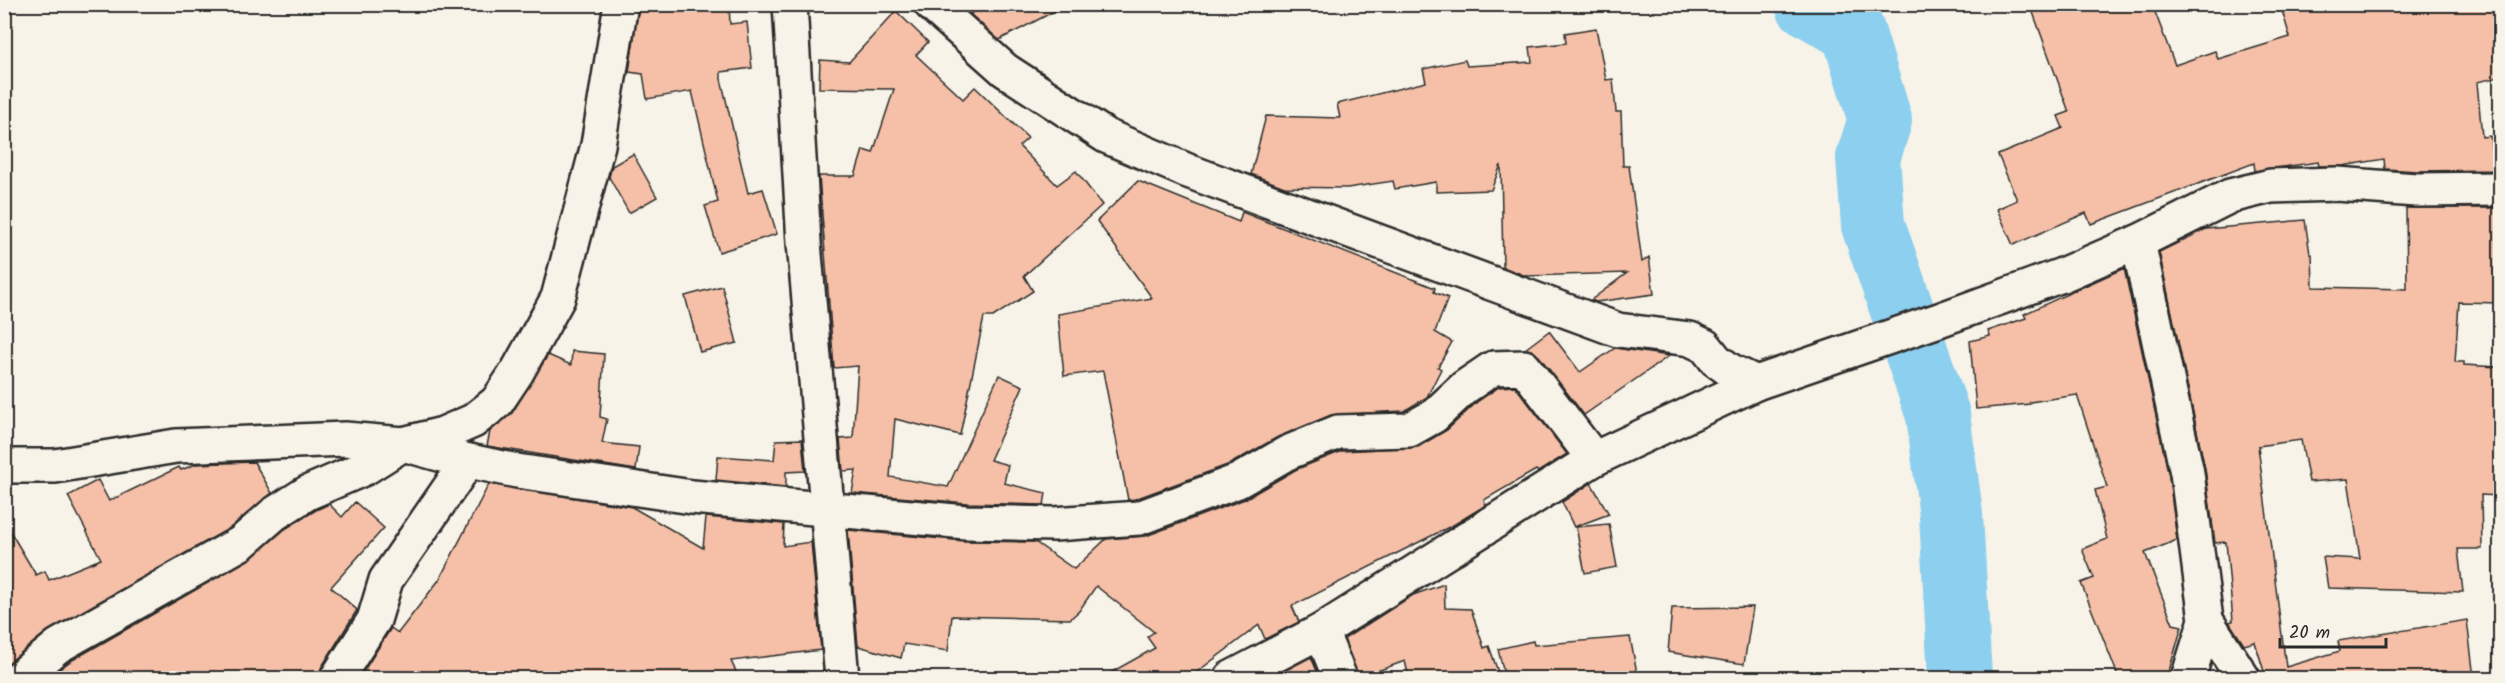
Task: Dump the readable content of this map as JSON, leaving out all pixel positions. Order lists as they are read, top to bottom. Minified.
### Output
{"scale_bar":"20 m"}
